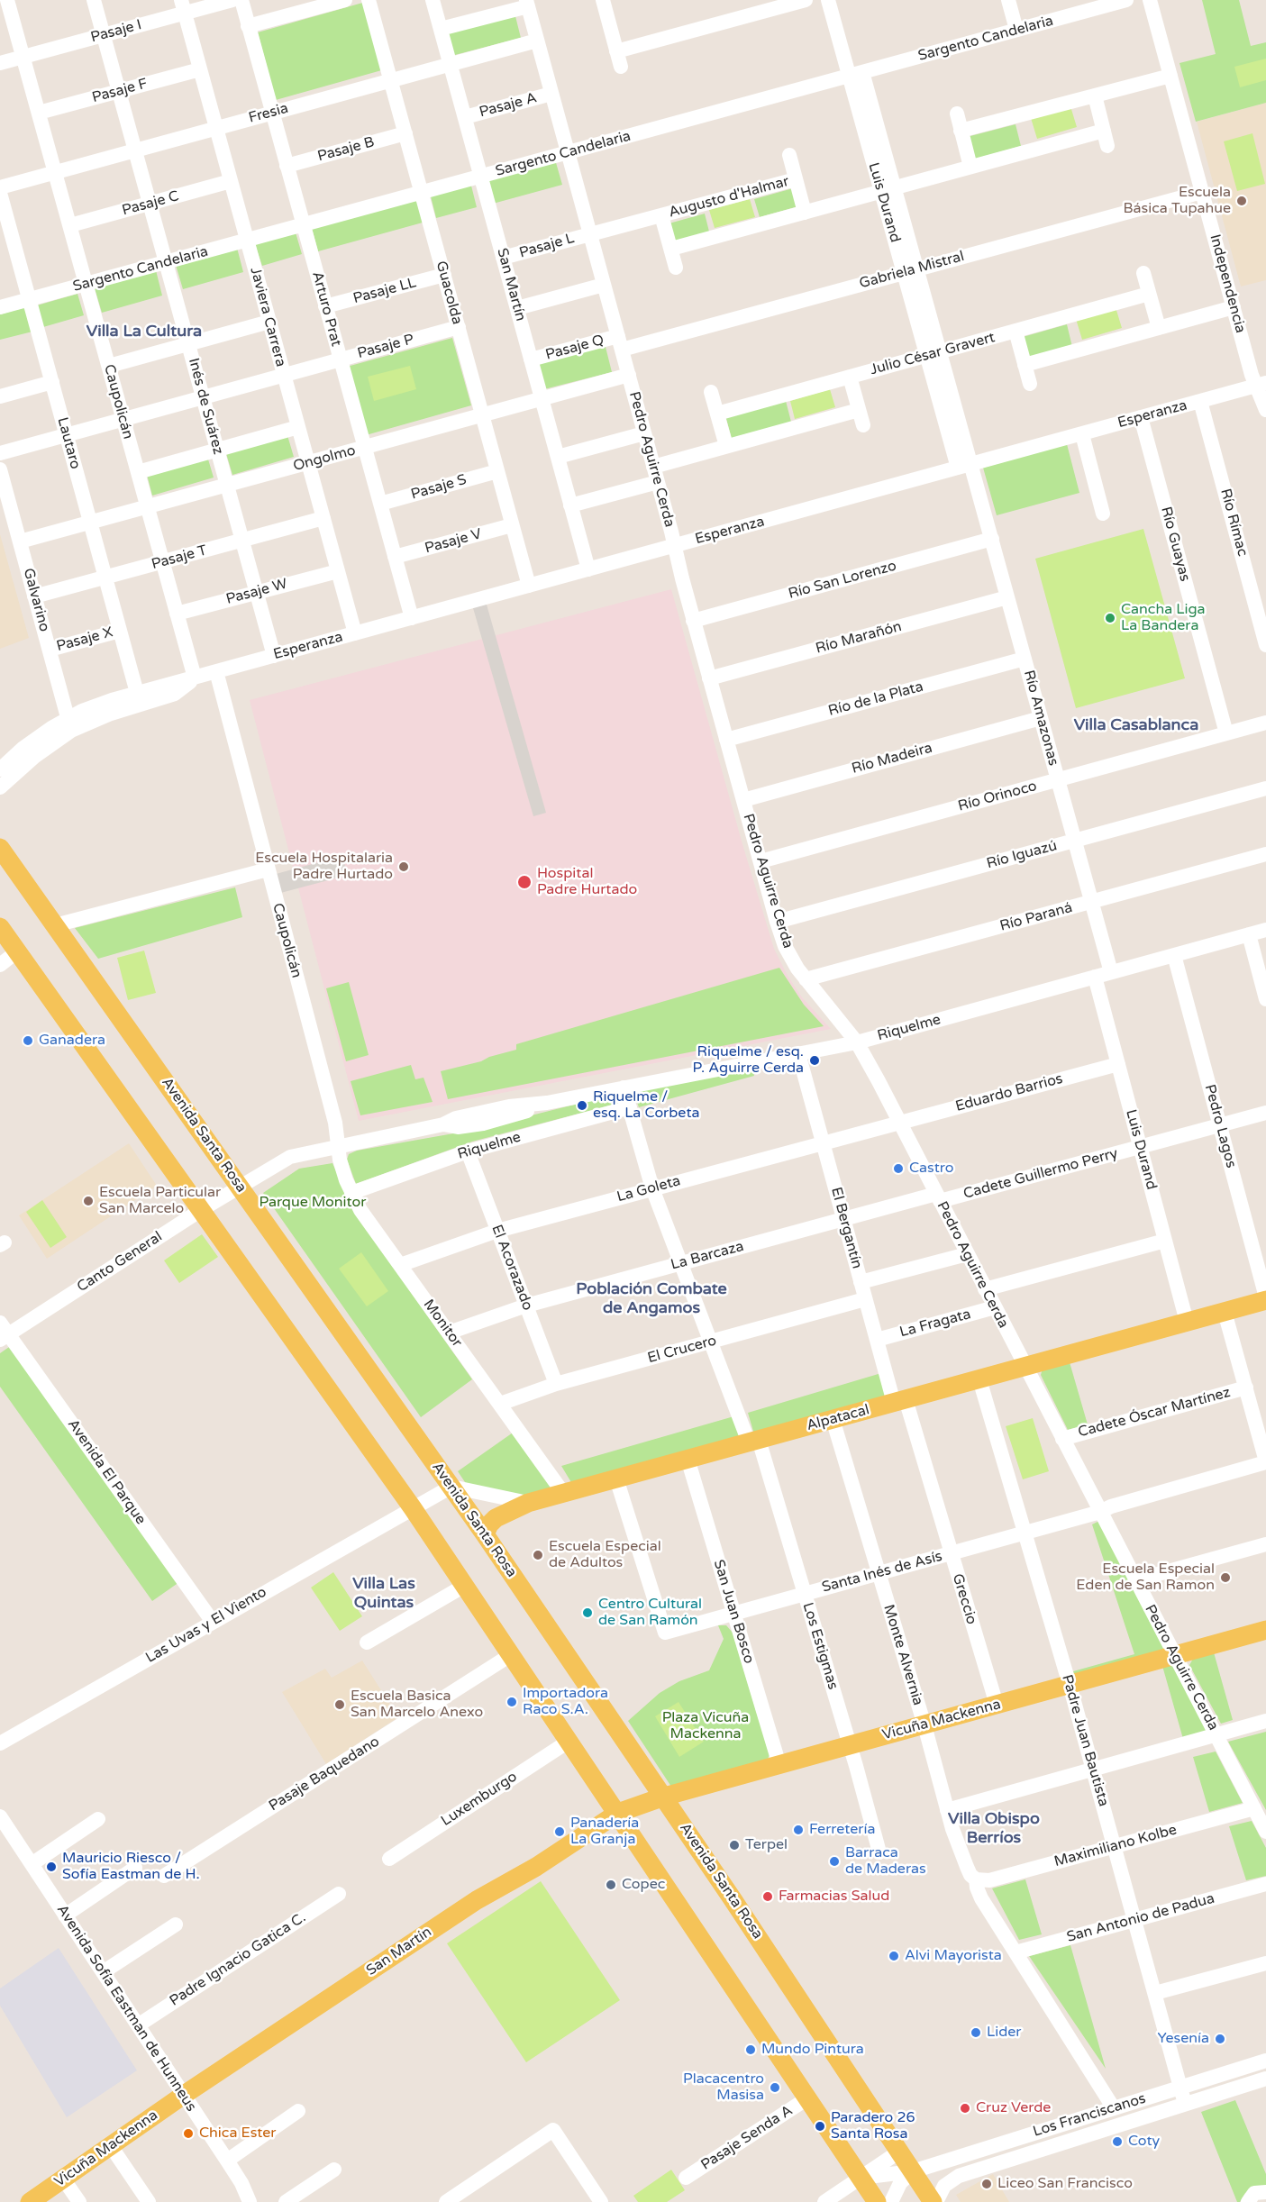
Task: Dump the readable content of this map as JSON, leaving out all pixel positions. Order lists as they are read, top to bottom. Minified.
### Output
{"streets":{"main road":["San Martín","Avenida Santa Rosa","Alpatacal","Vicuña Mackenna"],"street":["Pasaje I","Sargento Candelaria","Pasaje F","Pasaje A","Fresia","Pasaje B","Augusto d'Halmar","Luis Durand","Pasaje C","Pasaje L","Gabriela Mistral","Independencia","Pasaje LL","Guacolda","Arturo Prat","Javiera Carrera","Pasaje P","Pasaje Q","Julio César Gravert","Caupolicán","Inés de Suárez","Esperanza","Lautaro","Ongolmo","Pedro Aguirre Cerda","Pasaje S","Río Rímac","Pasaje V","Río Guayas","Pasaje T","Río San Lorenzo","Pasaje W","Galvarino","Río Marañón","Pasaje X","Río de la Plata","Río Amazonas","Río Madeira","Río Orinoco","Río Iguazú","Río Paraná","Riquelme","Eduardo Barrios","Pedro Lagos","Cadete Guillermo Perry","La Goleta","El Bergantín","La Barcaza","Canto General","El Acorazado","Monitor","La Fragata","El Crucero","Cadete Óscar Martínez","Avenida El Parque","Santa Inés de Asís","Greccio","San Juan Bosco","Las Uvas y El Viento","Los Estigmas","Monte Alvernia","Padre Juan Bautista","Pasaje Baquedano","Luxemburgo","Maximiliano Kolbe","San Antonio de Padua","Padre Ignacio Gatica C.","Avenida Sofía Eastman de Hunneus","Los Franciscanos","Pasaje Senda A"]},"crossings":[["Pasaje I","Javiera Carrera"],["Pasaje I","Caupolicán"],["Pasaje I","Inés de Suárez"],["Sargento Candelaria","Luis Durand"],["Sargento Candelaria","San Martín"],["Sargento Candelaria","Guacolda"],["Sargento Candelaria","Arturo Prat"],["Sargento Candelaria","Javiera Carrera"],["Sargento Candelaria","Caupolicán"],["Sargento Candelaria","Inés de Suárez"],["Sargento Candelaria","Lautaro"],["Sargento Candelaria","Pedro Aguirre Cerda"],["Pasaje F","Javiera Carrera"],["Pasaje F","Caupolicán"],["Pasaje F","Inés de Suárez"],["Pasaje A","San Martín"],["Pasaje A","Pedro Aguirre Cerda"],["Fresia","San Martín"],["Fresia","Guacolda"],["Fresia","Arturo Prat"],["Fresia","Javiera Carrera"],["Fresia","Caupolicán"],["Fresia","Inés de Suárez"],["Fresia","Pedro Aguirre Cerda"],["Pasaje B","Guacolda"],["Pasaje B","Arturo Prat"],["Augusto d'Halmar","Pasaje L"],["Augusto d'Halmar","Pedro Aguirre Cerda"],["Luis Durand","Gabriela Mistral"],["Luis Durand","Julio César Gravert"],["Luis Durand","Esperanza"],["Luis Durand","Río Amazonas"],["Luis Durand","Riquelme"],["Luis Durand","Eduardo Barrios"],["Luis Durand","Cadete Guillermo Perry"],["Luis Durand","Alpatacal"],["Pasaje C","Javiera Carrera"],["Pasaje C","Caupolicán"],["Pasaje C","Inés de Suárez"],["Pasaje L","San Martín"],["Pasaje L","Pedro Aguirre Cerda"],["Gabriela Mistral","Independencia"],["Gabriela Mistral","Pasaje Q"],["Gabriela Mistral","Pedro Aguirre Cerda"],["Independencia","Esperanza"],["San Martín","Pasaje Q"],["San Martín","Esperanza"],["San Martín","Ongolmo"],["San Martín","Vicuña Mackenna"],["San Martín","Avenida Sofía Eastman de Hunneus"],["Pasaje LL","Guacolda"],["Pasaje LL","Arturo Prat"],["Guacolda","Pasaje P"],["Guacolda","Esperanza"],["Guacolda","Ongolmo"],["Guacolda","Pasaje S"],["Guacolda","Pasaje V"],["Arturo Prat","Pasaje P"],["Arturo Prat","Esperanza"],["Arturo Prat","Ongolmo"],["Arturo Prat","Pasaje S"],["Arturo Prat","Pasaje V"],["Javiera Carrera","Pasaje P"],["Javiera Carrera","Esperanza"],["Javiera Carrera","Ongolmo"],["Javiera Carrera","Pasaje T"],["Javiera Carrera","Pasaje W"],["Pasaje P","Caupolicán"],["Pasaje P","Inés de Suárez"],["Pasaje P","Lautaro"],["Pasaje Q","Pedro Aguirre Cerda"],["Caupolicán","Esperanza"],["Caupolicán","Ongolmo"],["Caupolicán","Pasaje T"],["Caupolicán","Pasaje W"],["Caupolicán","Riquelme"],["Caupolicán","Monitor"],["Inés de Suárez","Esperanza"],["Inés de Suárez","Ongolmo"],["Inés de Suárez","Pasaje T"],["Inés de Suárez","Pasaje W"],["Esperanza","Lautaro"],["Esperanza","Pedro Aguirre Cerda"],["Esperanza","Río Rímac"],["Esperanza","Río Guayas"],["Esperanza","Galvarino"],["Esperanza","Río Amazonas"],["Lautaro","Ongolmo"],["Lautaro","Pasaje T"],["Lautaro","Pasaje X"],["Ongolmo","Pedro Aguirre Cerda"],["Ongolmo","Galvarino"],["Pedro Aguirre Cerda","Río San Lorenzo"],["Pedro Aguirre Cerda","Río Marañón"],["Pedro Aguirre Cerda","Río de la Plata"],["Pedro Aguirre Cerda","Río Madeira"],["Pedro Aguirre Cerda","Río Orinoco"],["Pedro Aguirre Cerda","Río Iguazú"],["Pedro Aguirre Cerda","Río Paraná"],["Pedro Aguirre Cerda","Riquelme"],["Pedro Aguirre Cerda","Eduardo Barrios"],["Pedro Aguirre Cerda","Cadete Guillermo Perry"],["Pedro Aguirre Cerda","La Goleta"],["Pedro Aguirre Cerda","La Barcaza"],["Pedro Aguirre Cerda","La Fragata"],["Pedro Aguirre Cerda","Cadete Óscar Martínez"],["Pedro Aguirre Cerda","Alpatacal"],["Pedro Aguirre Cerda","Santa Inés de Asís"],["Pedro Aguirre Cerda","Vicuña Mackenna"],["Pedro Aguirre Cerda","Maximiliano Kolbe"],["Río Guayas","Río Orinoco"],["Pasaje T","Galvarino"],["Río San Lorenzo","Río Amazonas"],["Galvarino","Pasaje X"],["Río Marañón","Río Amazonas"],["Río de la Plata","Río Amazonas"],["Río Amazonas","Río Madeira"],["Río Amazonas","Río Orinoco"],["Río Amazonas","Río Iguazú"],["Río Amazonas","Río Paraná"],["Río Amazonas","Riquelme"],["Riquelme","Pedro Lagos"],["Riquelme","Avenida Santa Rosa"],["Riquelme","El Bergantín"],["Riquelme","Canto General"],["Riquelme","El Acorazado"],["Riquelme","Monitor"],["Riquelme","Los Estigmas"],["Eduardo Barrios","La Goleta"],["Pedro Lagos","Cadete Guillermo Perry"],["Pedro Lagos","Alpatacal"],["Avenida Santa Rosa","Canto General"],["Avenida Santa Rosa","Alpatacal"],["Avenida Santa Rosa","Vicuña Mackenna"],["Avenida Santa Rosa","Los Franciscanos"],["Cadete Guillermo Perry","La Barcaza"],["La Goleta","El Bergantín"],["La Goleta","El Acorazado"],["La Goleta","Monitor"],["La Goleta","Los Estigmas"],["El Bergantín","La Barcaza"],["El Bergantín","La Fragata"],["El Bergantín","El Crucero"],["El Bergantín","Alpatacal"],["El Bergantín","Greccio"],["La Barcaza","El Acorazado"],["La Barcaza","Monitor"],["La Barcaza","Los Estigmas"],["Canto General","Avenida El Parque"],["El Acorazado","El Crucero"],["Monitor","El Crucero"],["Monitor","Alpatacal"],["El Crucero","Los Estigmas"],["Alpatacal","Santa Inés de Asís"],["Alpatacal","Greccio"],["Alpatacal","San Juan Bosco"],["Alpatacal","Los Estigmas"],["Alpatacal","Monte Alvernia"],["Alpatacal","Padre Juan Bautista"],["Avenida El Parque","Las Uvas y El Viento"],["Santa Inés de Asís","Greccio"],["Santa Inés de Asís","San Juan Bosco"],["Santa Inés de Asís","Los Estigmas"],["Santa Inés de Asís","Monte Alvernia"],["Santa Inés de Asís","Padre Juan Bautista"],["Greccio","Vicuña Mackenna"],["San Juan Bosco","Vicuña Mackenna"],["Los Estigmas","Vicuña Mackenna"],["Monte Alvernia","Vicuña Mackenna"],["Monte Alvernia","Maximiliano Kolbe"],["Monte Alvernia","San Antonio de Padua"],["Monte Alvernia","Los Franciscanos"],["Vicuña Mackenna","Padre Juan Bautista"],["Vicuña Mackenna","Avenida Sofía Eastman de Hunneus"],["Padre Juan Bautista","Maximiliano Kolbe"],["Padre Juan Bautista","San Antonio de Padua"],["Padre Juan Bautista","Los Franciscanos"],["Padre Ignacio Gatica C.","Avenida Sofía Eastman de Hunneus"]],"districts":["Villa La Cultura","Villa Casablanca","Población Combate de Angamos","Villa Las Quintas","Villa Obispo Berríos"],"parks":["Parque Monitor","Plaza Vicuña Mackenna"],"places":["Escuela Básica Tupahue","Cancha Liga La Bandera","Escuela Hospitalaria Padre Hurtado","Hospital Padre Hurtado","Ganadera","Riquelme / esq. P. Aguirre Cerda","Riquelme / esq. La Corbeta","Castro","Escuela Particular San Marcelo","Escuela Especial de Adultos","Escuela Especial Eden de San Ramon","Centro Cultural de San Ramón","Importadora Raco S.A.","Escuela Basica San Marcelo Anexo","Ferretería","Panadería La Granja","Terpel","Barraca de Maderas","Mauricio Riesco / Sofía Eastman de H.","Copec","Farmacias Salud","Alvi Mayorista","Lider","Yesenía","Mundo Pintura","Placacentro Masisa","Cruz Verde","Paradero 26 Santa Rosa","Chica Ester","Coty","Liceo San Francisco"]}
